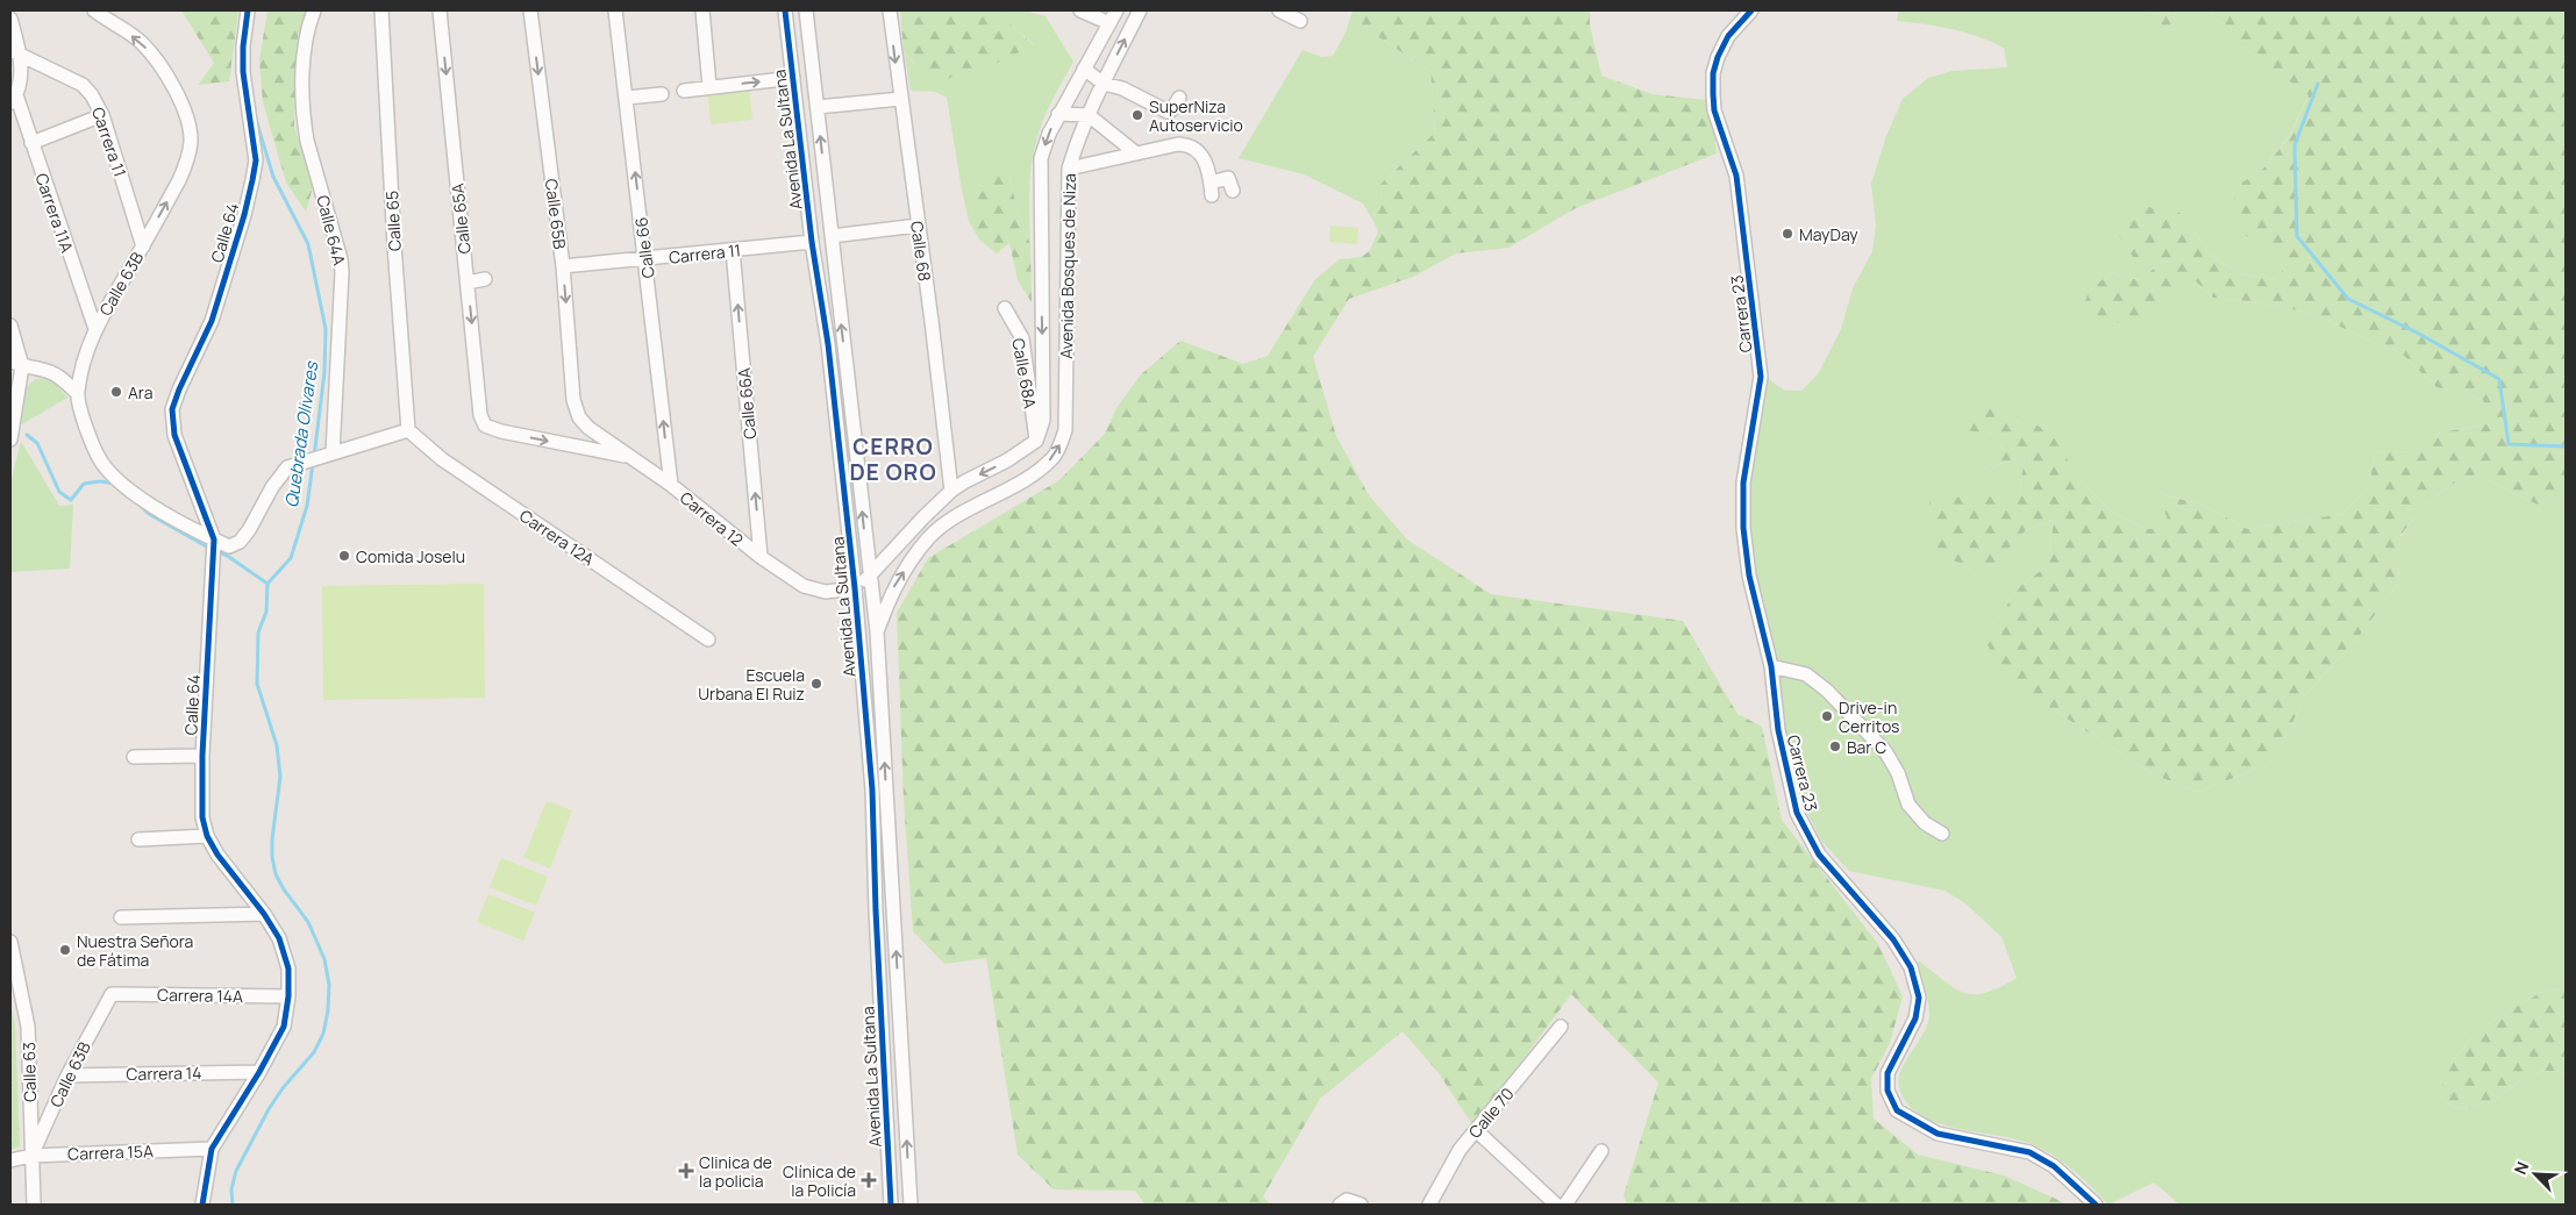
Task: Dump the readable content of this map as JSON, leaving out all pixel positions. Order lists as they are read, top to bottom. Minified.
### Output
{"streets":{"street":["Avenida La Sultana","Carrera 11","Carrera 11A","Calle 65B","Calle 65A","Calle 65","Calle 64A","Calle 64","Calle 66","Calle 68","Avenida Bosques de Niza","Calle 63B","Carrera 23","Calle 68A","Calle 66A","Carrera 12","Carrera 12A","Carrera 14A","Calle 63","Carrera 14","Calle 70","Carrera 15A"]},"crossings":[["Avenida La Sultana","Carrera 11"],["Avenida La Sultana","Avenida Bosques de Niza"],["Avenida La Sultana","Carrera 12"],["Carrera 11","Calle 65B"],["Carrera 11","Calle 66"],["Carrera 11","Calle 63B"],["Carrera 11","Calle 66A"],["Carrera 11A","Calle 63B"],["Calle 65B","Carrera 12"],["Calle 65A","Carrera 12"],["Calle 65","Carrera 12A"],["Calle 64","Calle 63B"],["Calle 64","Carrera 14A"],["Calle 64","Carrera 14"],["Calle 64","Carrera 15A"],["Calle 66","Carrera 12"],["Avenida Bosques de Niza","Calle 68A"],["Calle 63B","Carrera 14A"],["Calle 63B","Calle 63"],["Calle 63B","Carrera 14"],["Calle 63B","Carrera 15A"],["Calle 66A","Carrera 12"],["Calle 63","Carrera 15A"]],"one_way":["Calle 65B","Calle 65A","Calle 66","Calle 66A"],"districts":["CERRO DE ORO"],"water":["Quebrada Olivares"],"places":{"other":["SuperNiza Autoservicio","MayDay","Ara","Comida Joselu","Escuela Urbana El Ruiz","Drive-in Cerritos","Bar C","Nuestra Señora de Fátima"],"health":["Clinica de la policia","Clínica de la Policía"]},"north":"top left"}
